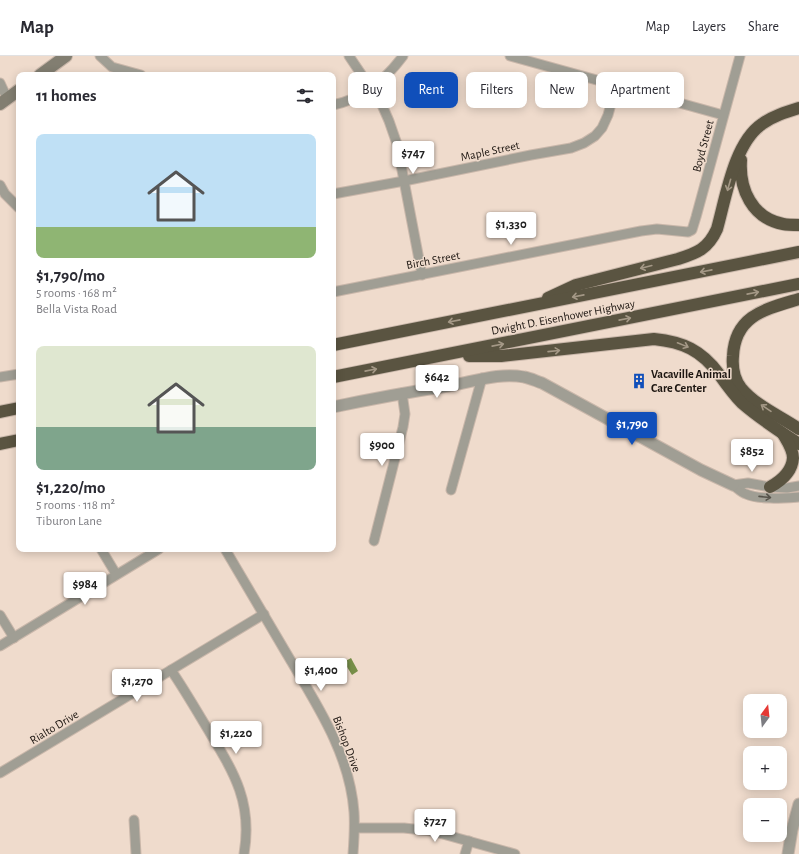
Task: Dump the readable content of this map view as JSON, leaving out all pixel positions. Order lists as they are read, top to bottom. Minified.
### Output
{"streets":{"highway":["Dwight D. Eisenhower Highway"],"street":["Boyd Street","Maple Street","Birch Street","Rialto Drive","Bishop Drive"]},"crossings":[["Boyd Street","Birch Street"],["Rialto Drive","Bishop Drive"]],"places":{"building":["Vacaville Animal Care Center"]},"north":"top","page":{"header":"Map","nav":["Map","Layers","Share"],"chip":["Buy","Rent","Filters","New","Apartment"],"heading":"11 homes","list":[{"name":"$1,790/mo","note":"5 rooms · 168 m² · Bella Vista Road"},{"name":"$1,220/mo","note":"5 rooms · 118 m² · Tiburon Lane"}],"price":["$747","$1,330","$642","$1,790","$900","$852","$984","$1,400","$1,270","$1,220","$727"],"map_buttons":["+","−"]}}
